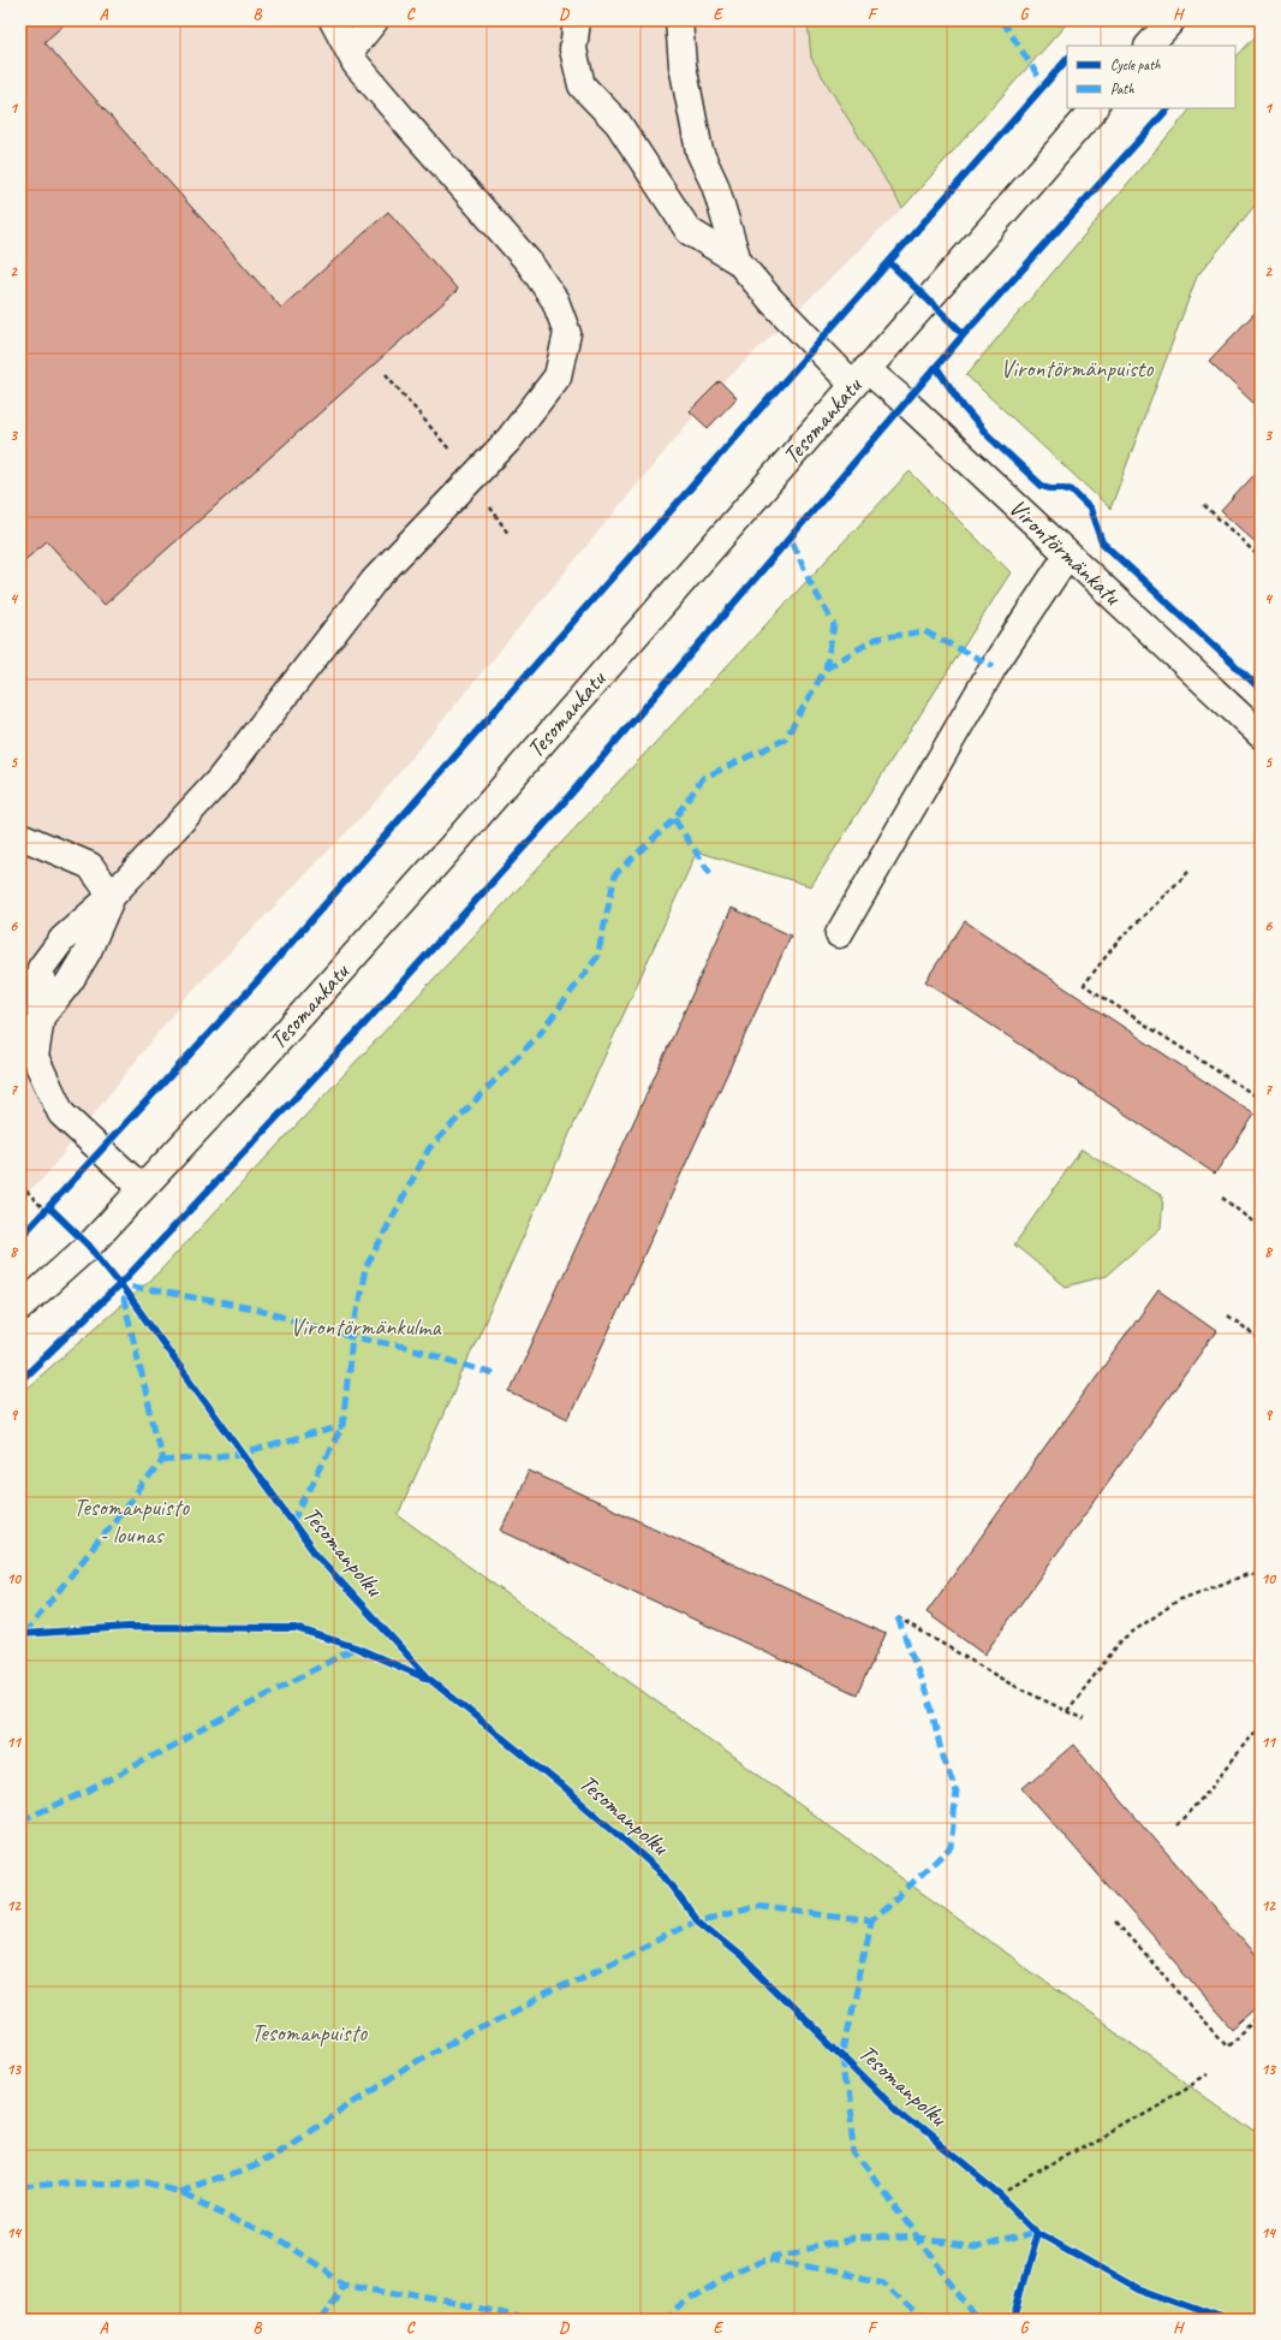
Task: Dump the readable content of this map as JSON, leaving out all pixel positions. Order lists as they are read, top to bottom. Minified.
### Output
{"streets":{"main road":["Tesomankatu","Virontörmänkatu"],"cycle path":["Tesomanpolku"]},"crossings":[["Tesomankatu","Virontörmänkatu"]],"parks":["Virontörmänpuisto","Virontörmänkulma","Tesomanpuisto - lounas","Tesomanpuisto"],"legend":["Cycle path","Path"],"grid":{"columns":["A","B","C","D","E","F","G","H"],"rows":["1","2","3","4","5","6","7","8","9","10","11","12","13","14"]}}
